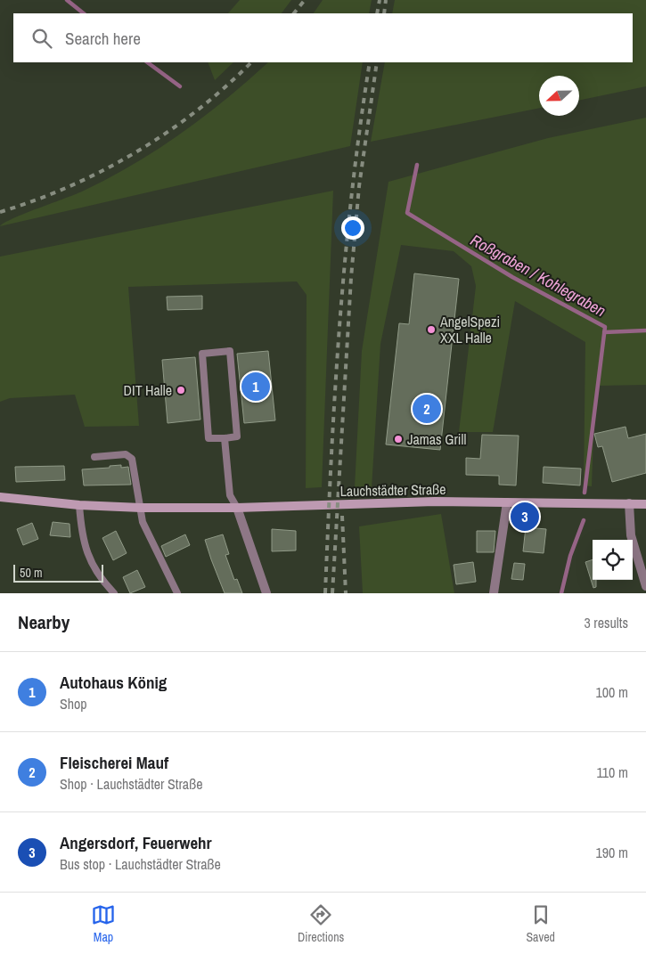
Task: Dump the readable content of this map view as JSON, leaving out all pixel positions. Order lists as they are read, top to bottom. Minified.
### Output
{"streets":{"main road":["Lauchstädter Straße"]},"water":["Roßgraben / Kohlegraben"],"places":["AngelSpezi XXL Halle","DIT Halle","Jamas Grill"],"scale_bar":"50 m","north":"left","page":{"search":"Search here","pins":["1","2","3"],"scale":"50 m","heading":["Nearby","3 results"],"list":[{"mark":"1","name":"Autohaus König","note":"Shop","value":"100 m"},{"mark":"2","name":"Fleischerei Mauf","note":"Shop · Lauchstädter Straße","value":"110 m"},{"mark":"3","name":"Angersdorf, Feuerwehr","note":"Bus stop · Lauchstädter Straße","value":"190 m"}],"nav":["Map","Directions","Saved"]}}
